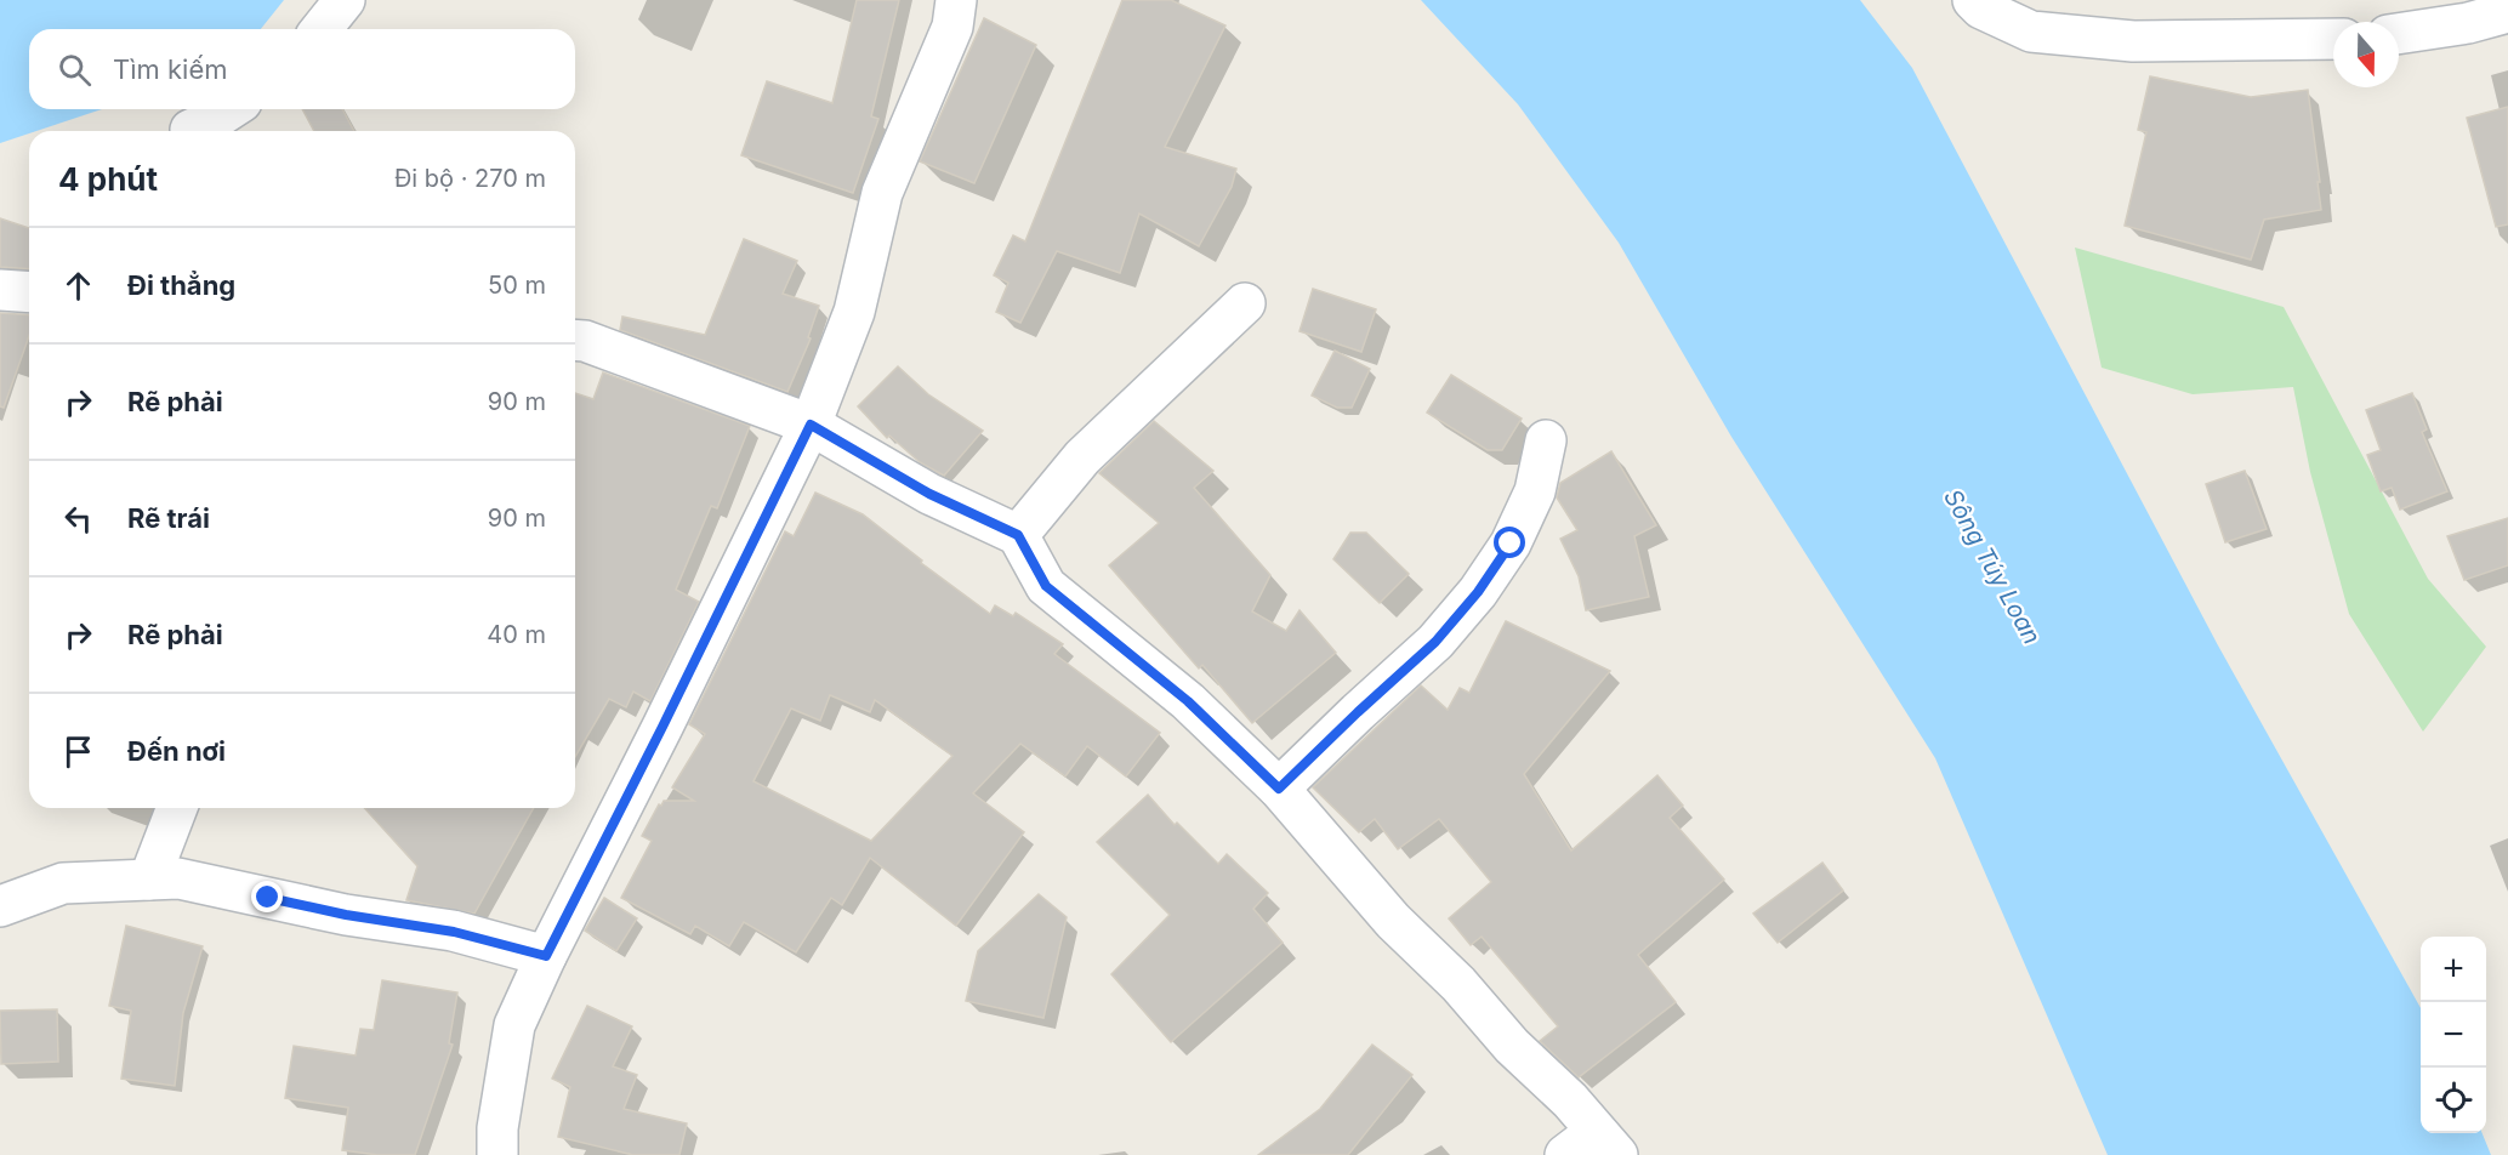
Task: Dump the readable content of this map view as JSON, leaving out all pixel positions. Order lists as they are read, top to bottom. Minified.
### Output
{"water":["Sông Túy Loan"],"north":"bottom","page":{"search":"Tìm kiếm","heading":["4 phút","Đi bộ · 270 m"],"list":[["Đi thẳng","50 m"],["Rẽ phải","90 m"],["Rẽ trái","90 m"],["Rẽ phải","40 m"],"Đến nơi"],"map_buttons":["+","−"]}}
